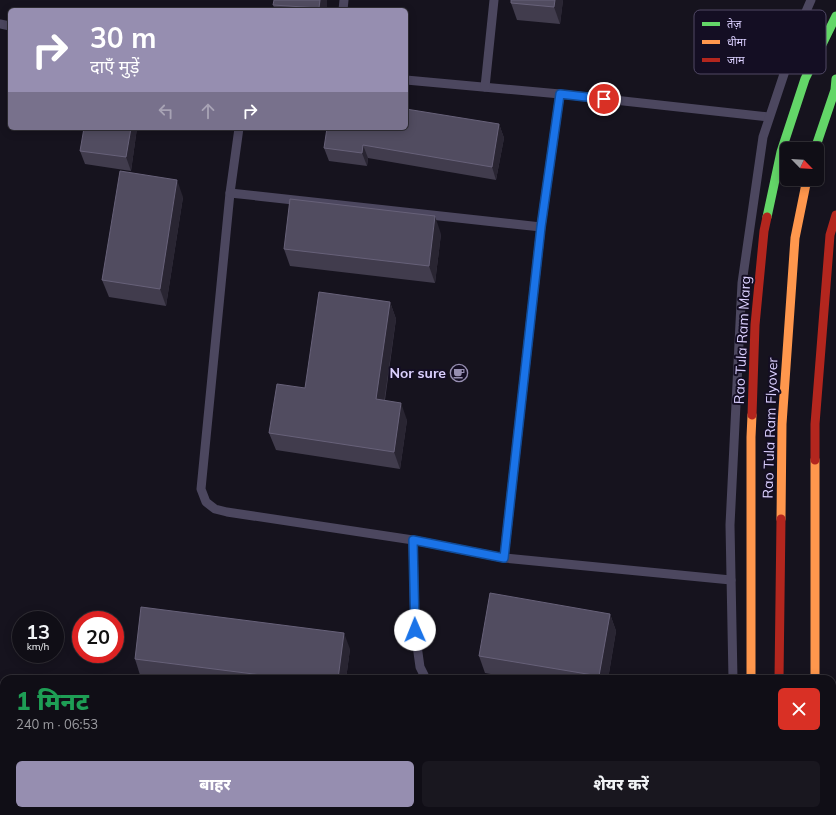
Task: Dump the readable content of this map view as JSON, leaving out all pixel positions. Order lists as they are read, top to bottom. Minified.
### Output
{"streets":{"main road":["Rao Tula Ram Marg","Rao Tula Ram Flyover"]},"places":{"cafe":["Nor sure"]},"legend":["तेज़","धीमा","जाम"],"north":"bottom right","page":{"turn":["30 m","दाएँ मुड़ें"],"speed":"13 km/h","limit":"20","heading":["1 मिनट","240 m · 06:53"],"buttons":["बाहर","शेयर करें"]}}
